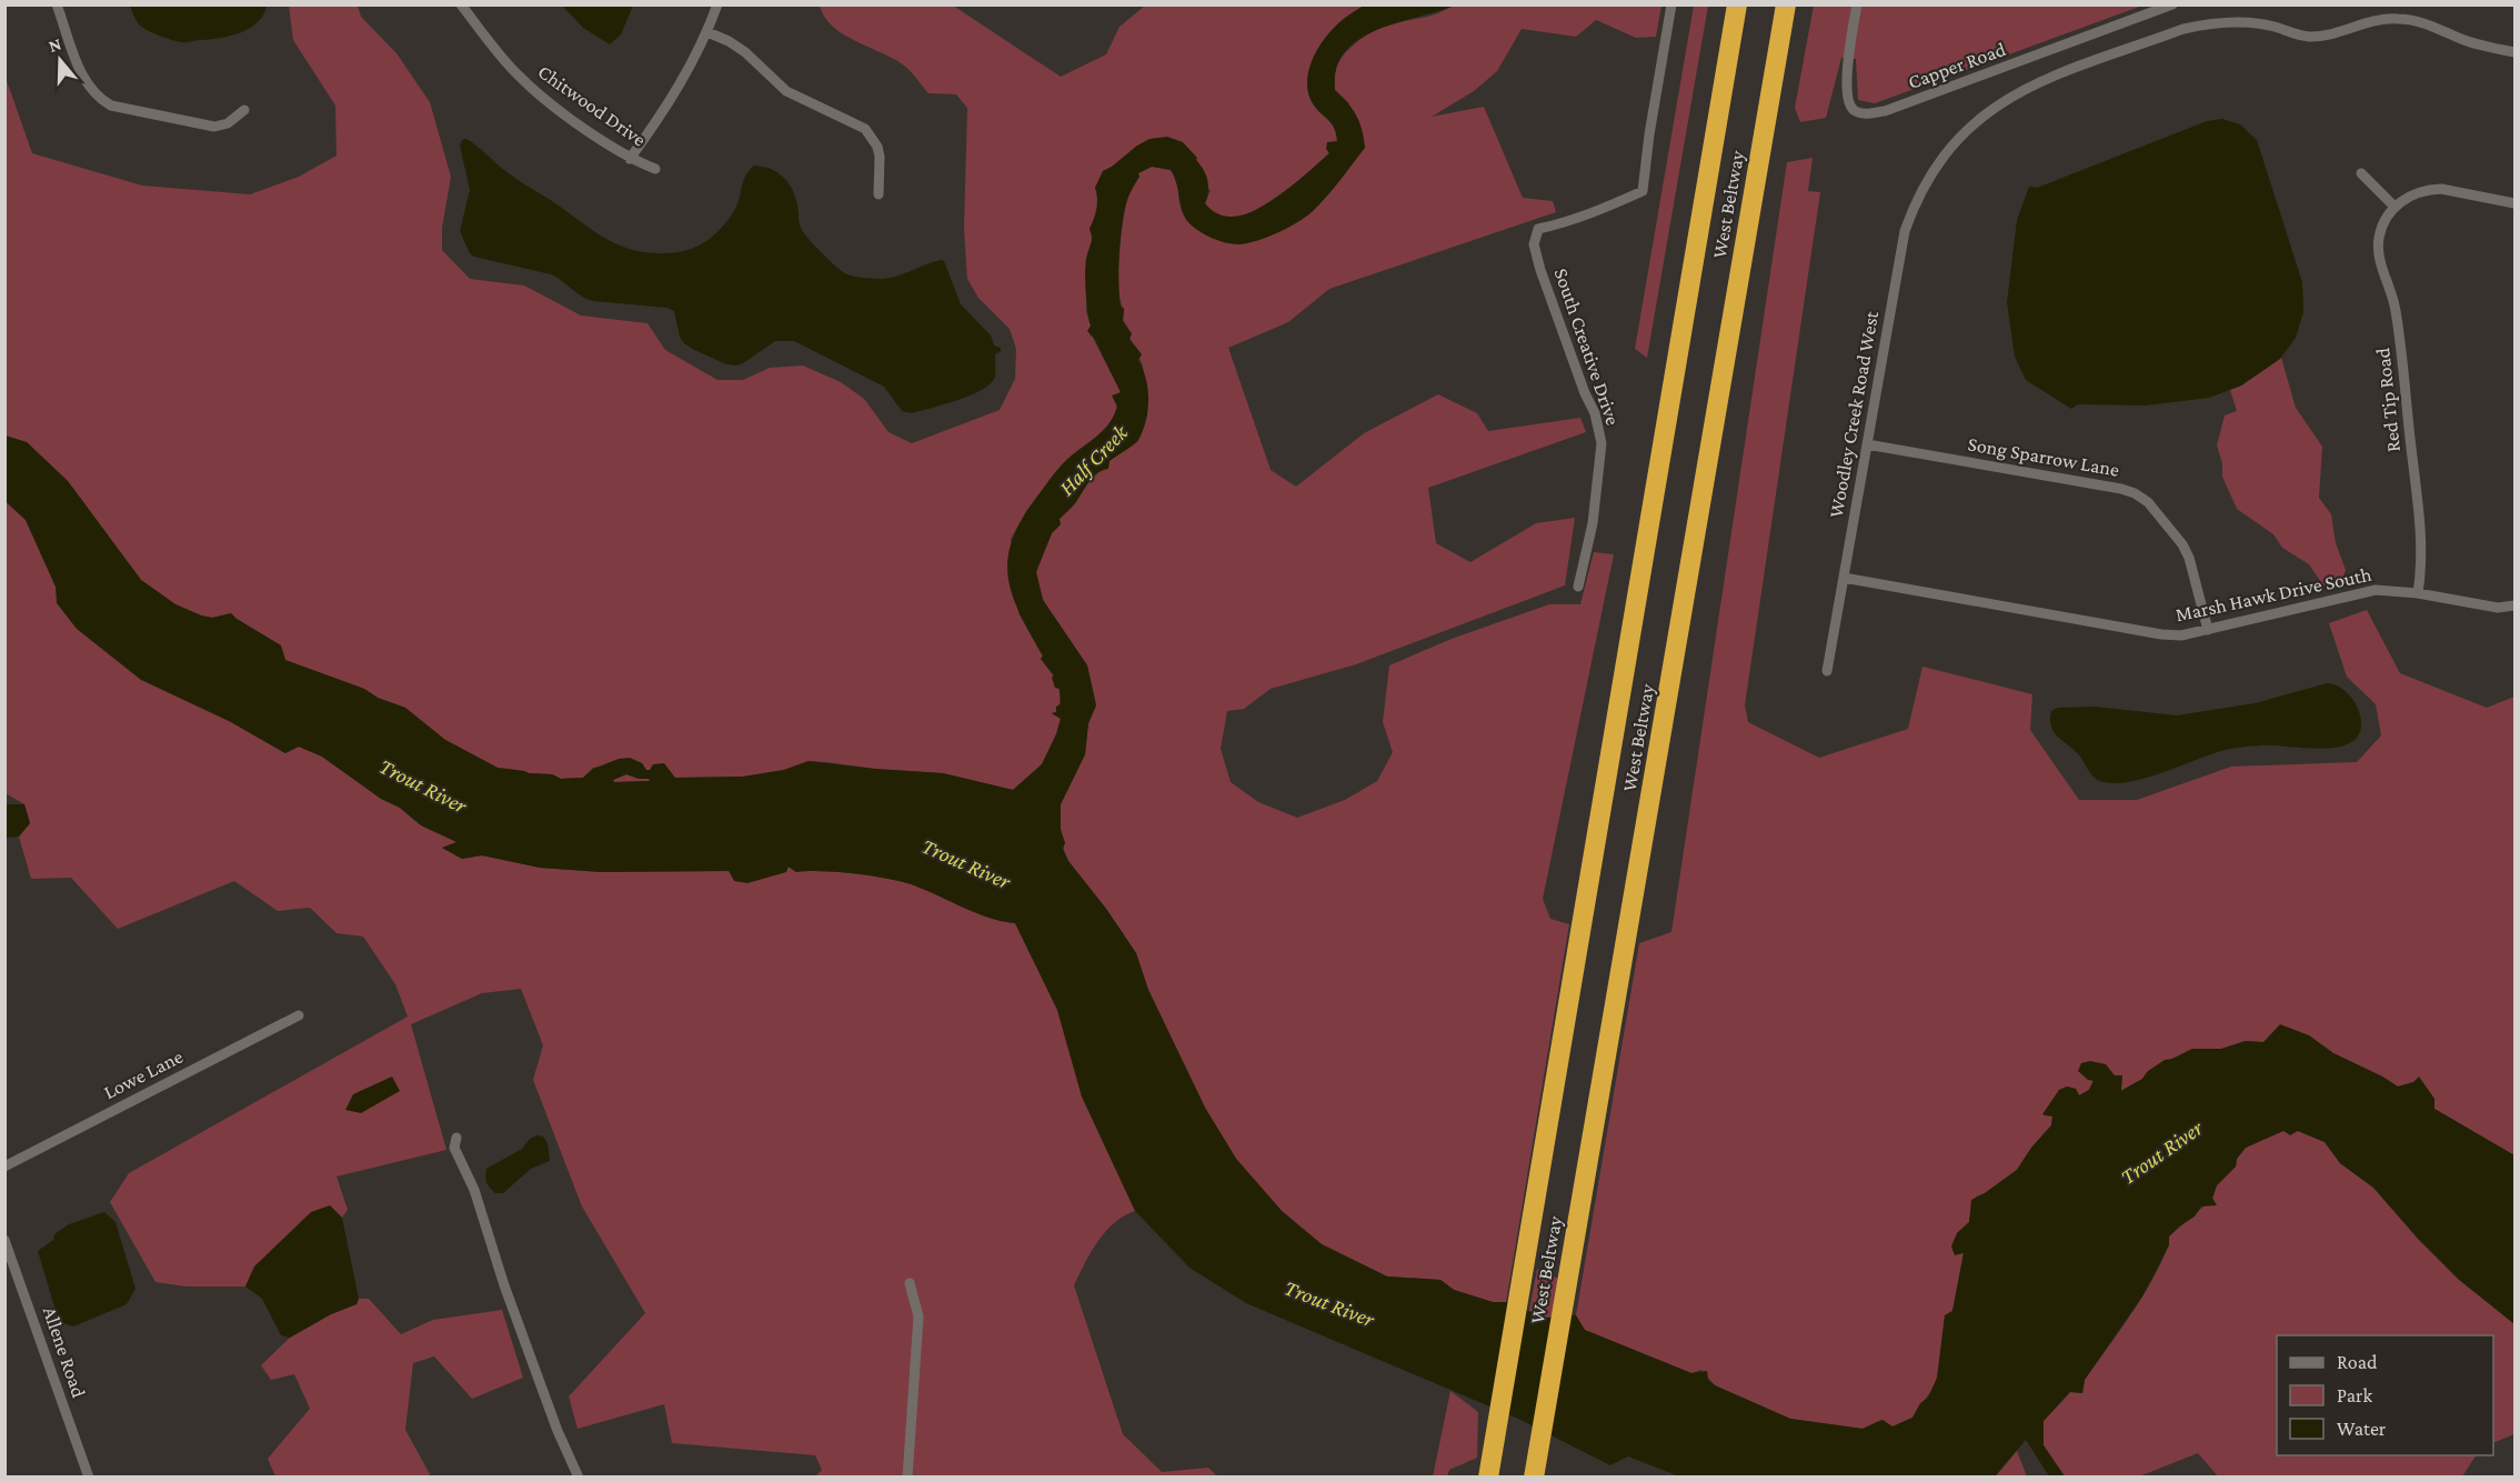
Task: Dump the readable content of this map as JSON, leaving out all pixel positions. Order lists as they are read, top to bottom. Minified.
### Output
{"streets":{"highway":["West Beltway"],"street":["Capper Road","Chitwood Drive","South Creative Drive","Red Tip Road","Woodley Creek Road West","Song Sparrow Lane","Marsh Hawk Drive South","Lowe Lane","Allene Road"]},"crossings":[["Red Tip Road","Marsh Hawk Drive South"],["Woodley Creek Road West","Song Sparrow Lane"],["Woodley Creek Road West","Marsh Hawk Drive South"],["Song Sparrow Lane","Marsh Hawk Drive South"]],"water":["Half Creek","Trout River"],"legend":["Road","Park","Water"],"north":"top"}
